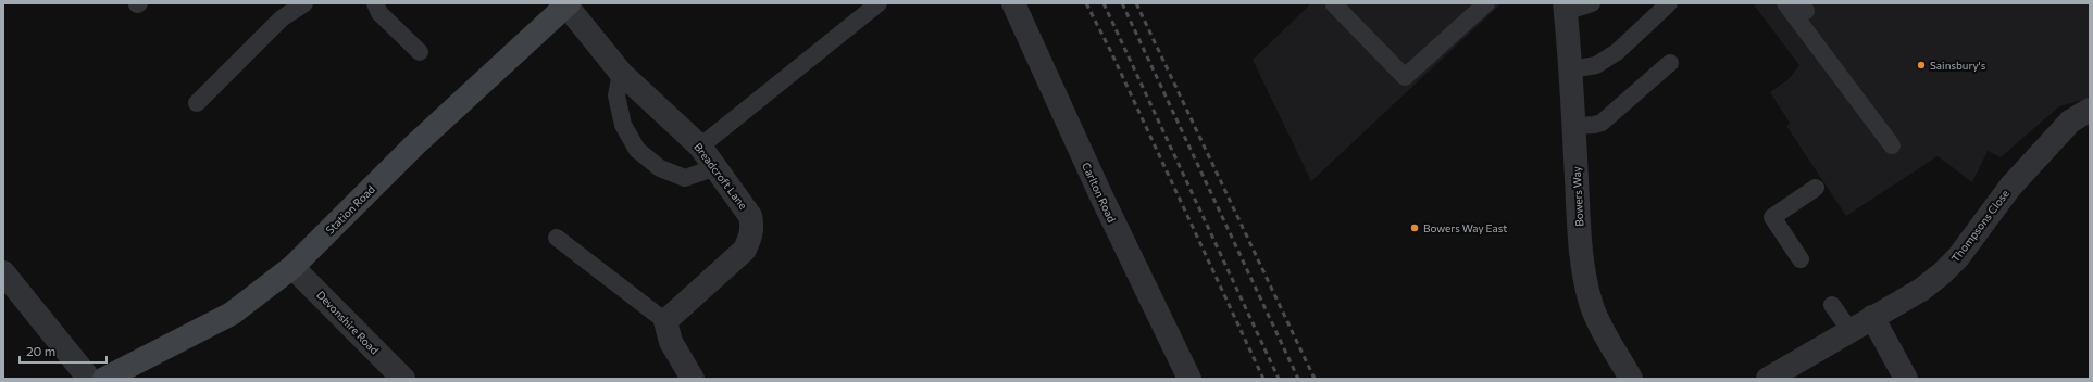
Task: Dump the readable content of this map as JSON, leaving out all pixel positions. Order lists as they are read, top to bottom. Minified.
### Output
{"streets":{"main road":["Station Road"],"street":["Breadcroft Lane","Carlton Road","Bowers Way","Thompsons Close","Devonshire Road"]},"crossings":[["Breadcroft Lane","Station Road"],["Station Road","Devonshire Road"]],"places":["Sainsbury's","Bowers Way East"],"scale_bar":"20 m"}
